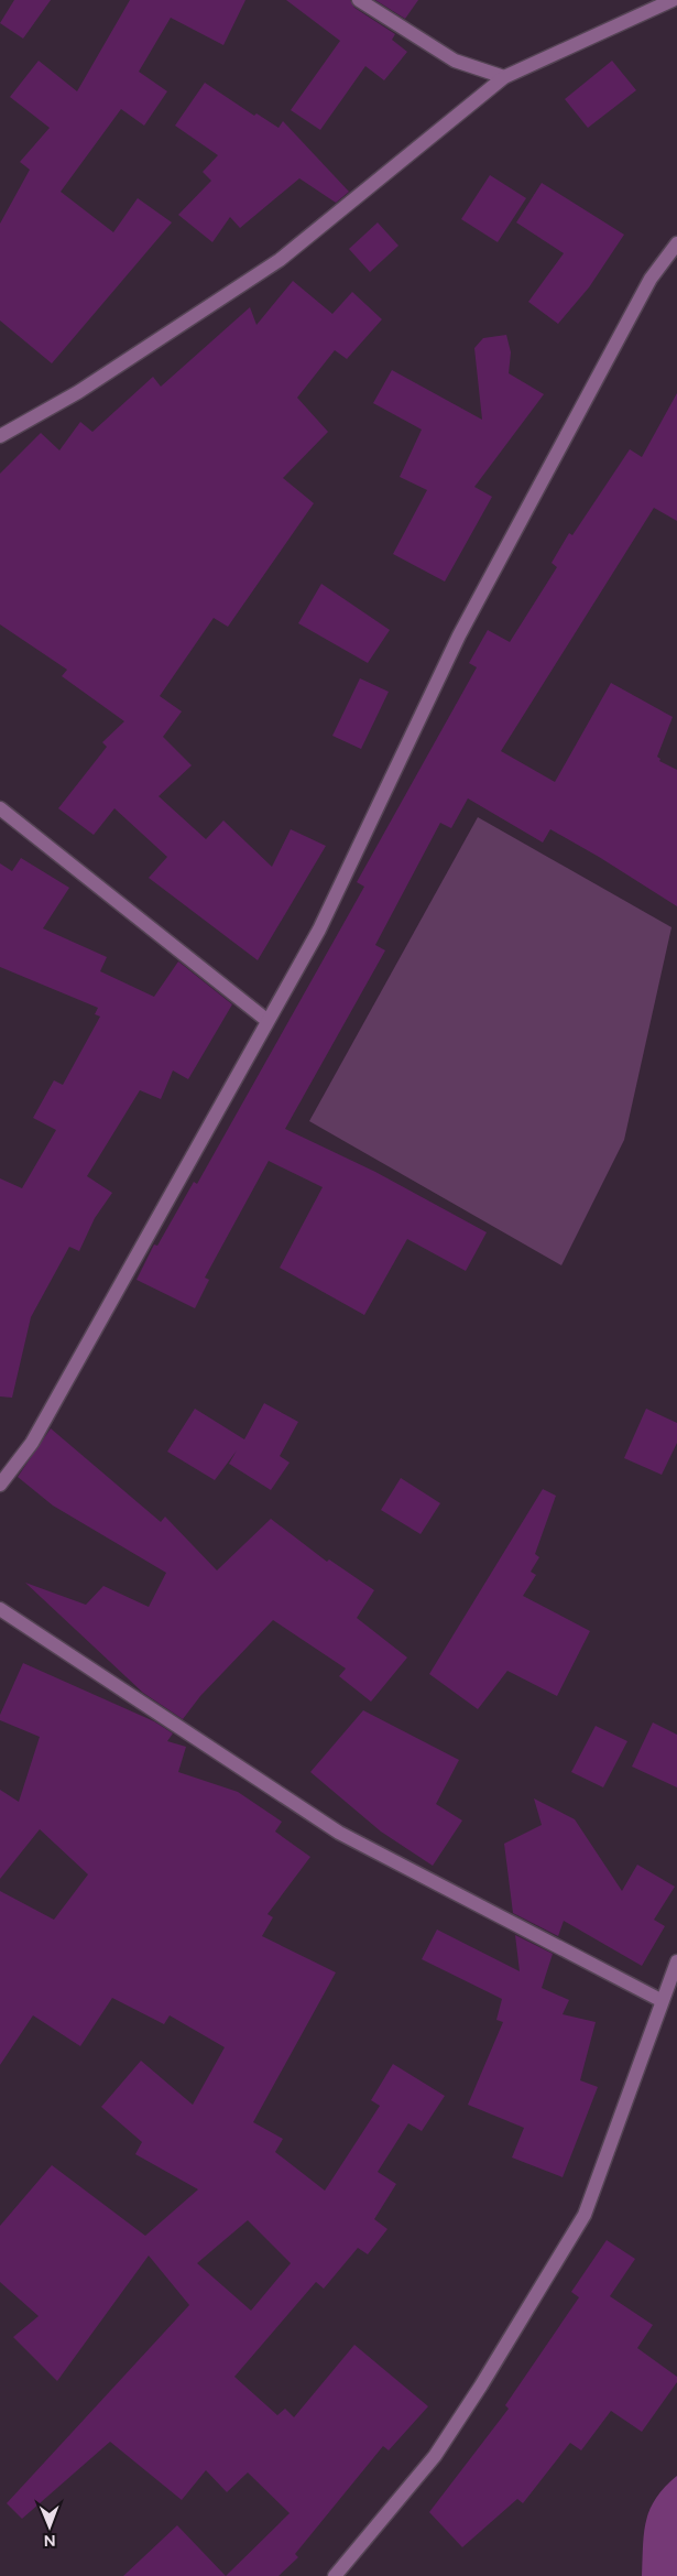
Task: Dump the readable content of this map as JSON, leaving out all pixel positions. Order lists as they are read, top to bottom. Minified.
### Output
{"north":"bottom"}
